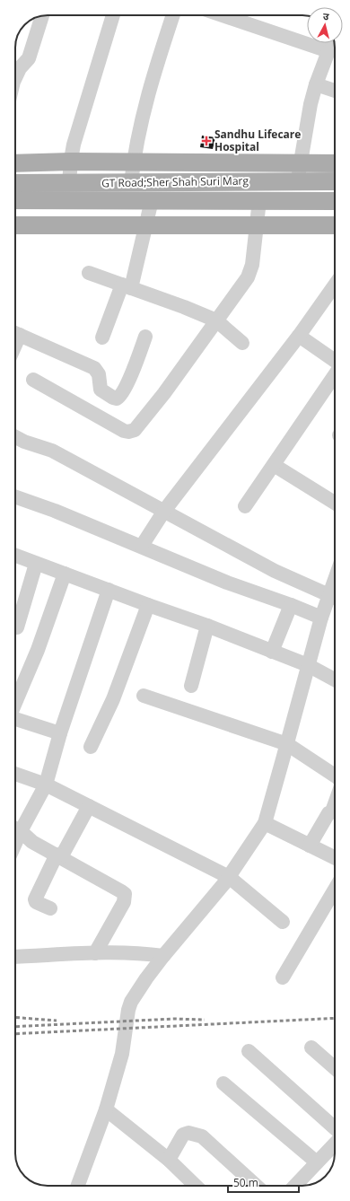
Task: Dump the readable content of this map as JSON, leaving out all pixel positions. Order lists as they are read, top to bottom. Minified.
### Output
{"streets":{"main road":["GT Road;Sher Shah Suri Marg"]},"places":{"health":["Sandhu Lifecare Hospital"]},"scale_bar":"50 m","north":"top"}
